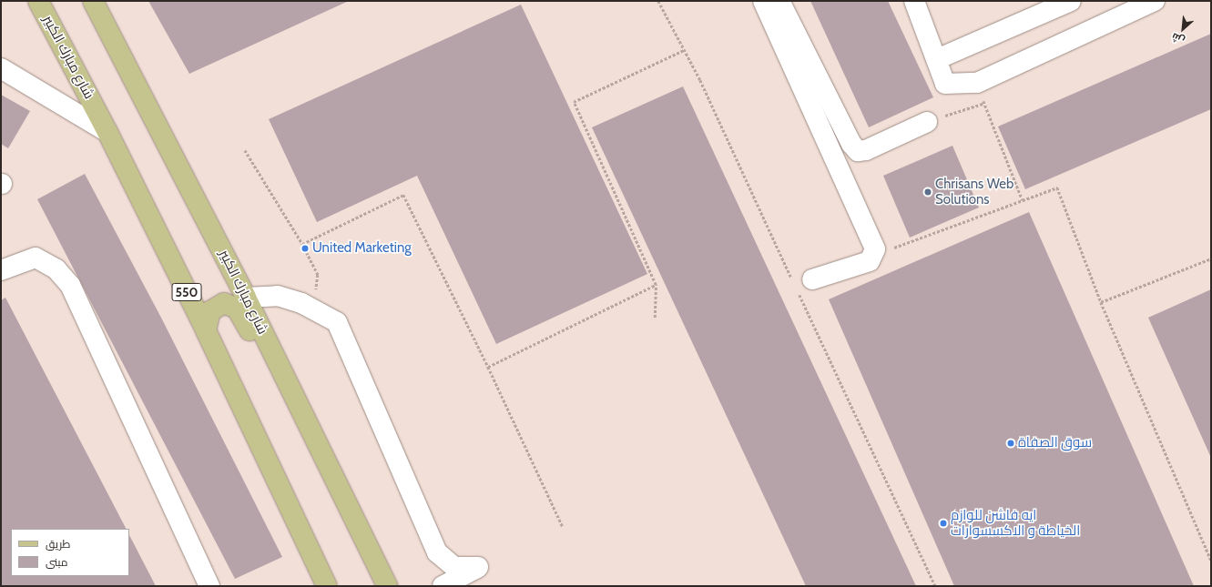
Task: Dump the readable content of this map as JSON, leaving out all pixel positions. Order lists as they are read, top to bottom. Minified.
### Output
{"streets":{"main road":["شارع مبارك الكبير","550"]},"places":["Chrisans Web Solutions","United Marketing","سوق الصفاة","ايه فاشن للوازم الخياطة و الاكسسوارات"],"legend":["طريق","مبنى"],"north":"bottom left"}
